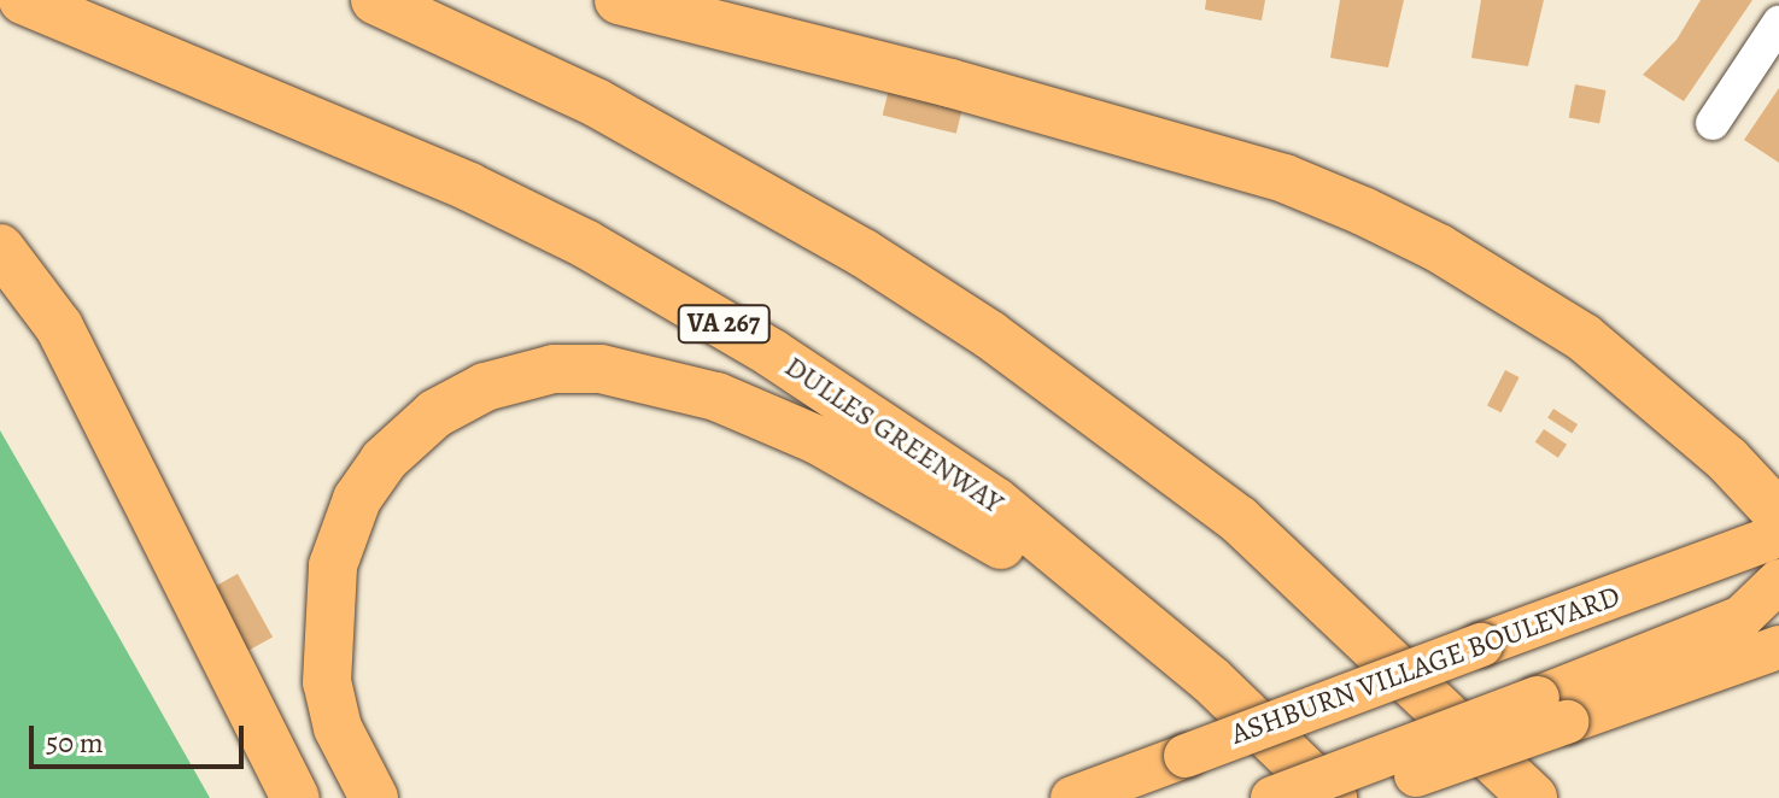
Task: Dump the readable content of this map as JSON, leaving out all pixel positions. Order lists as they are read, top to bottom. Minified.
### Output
{"streets":{"highway":["VA 267","DULLES GREENWAY"],"main road":["ASHBURN VILLAGE BOULEVARD"]},"scale_bar":"50 m"}
